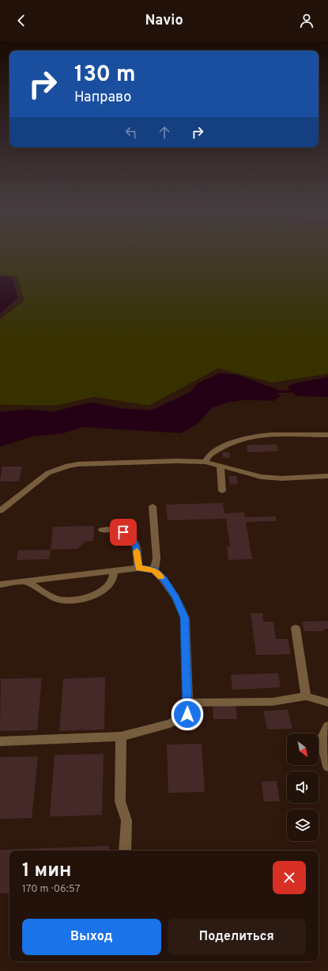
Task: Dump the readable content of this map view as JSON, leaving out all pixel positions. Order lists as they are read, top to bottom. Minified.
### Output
{"north":"bottom right","page":{"header":"Navio","turn":["130 m","Направо"],"heading":["1 мин","170 m · 06:57"],"buttons":["Выход","Поделиться"]}}
